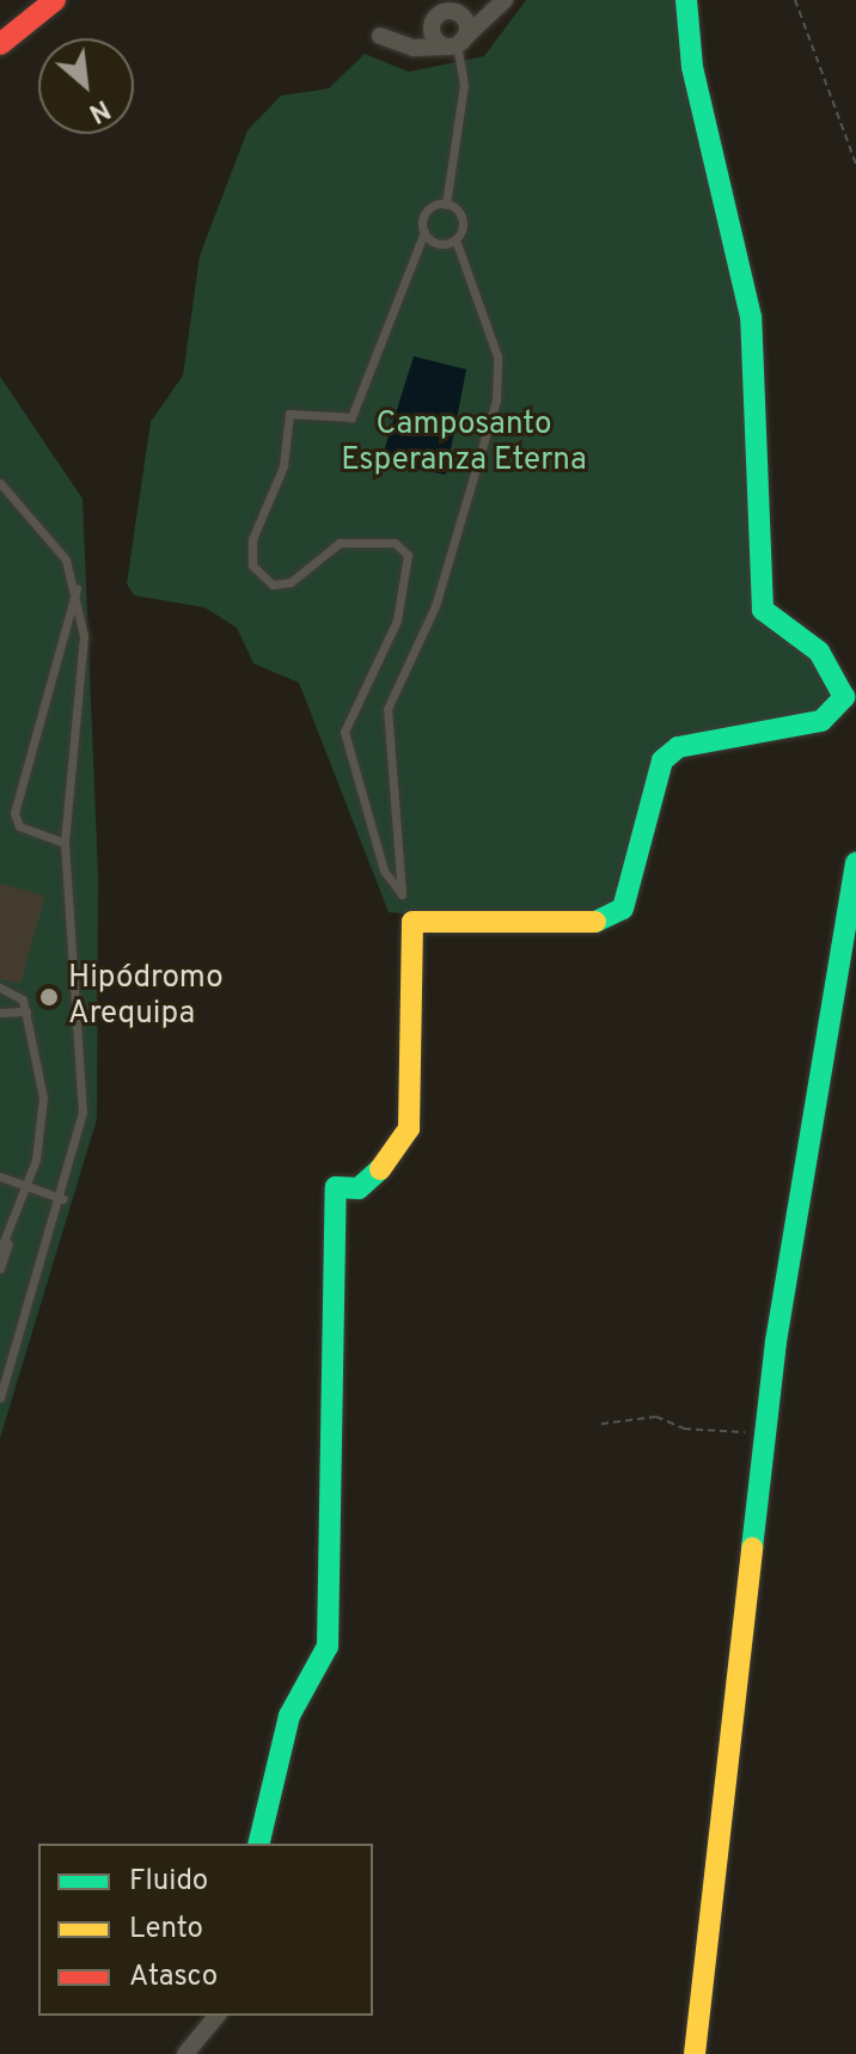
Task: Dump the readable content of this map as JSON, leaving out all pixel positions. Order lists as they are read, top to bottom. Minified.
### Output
{"parks":["Camposanto Esperanza Eterna"],"places":["Hipódromo Arequipa"],"legend":["Fluido","Lento","Atasco"],"north":"bottom right"}
